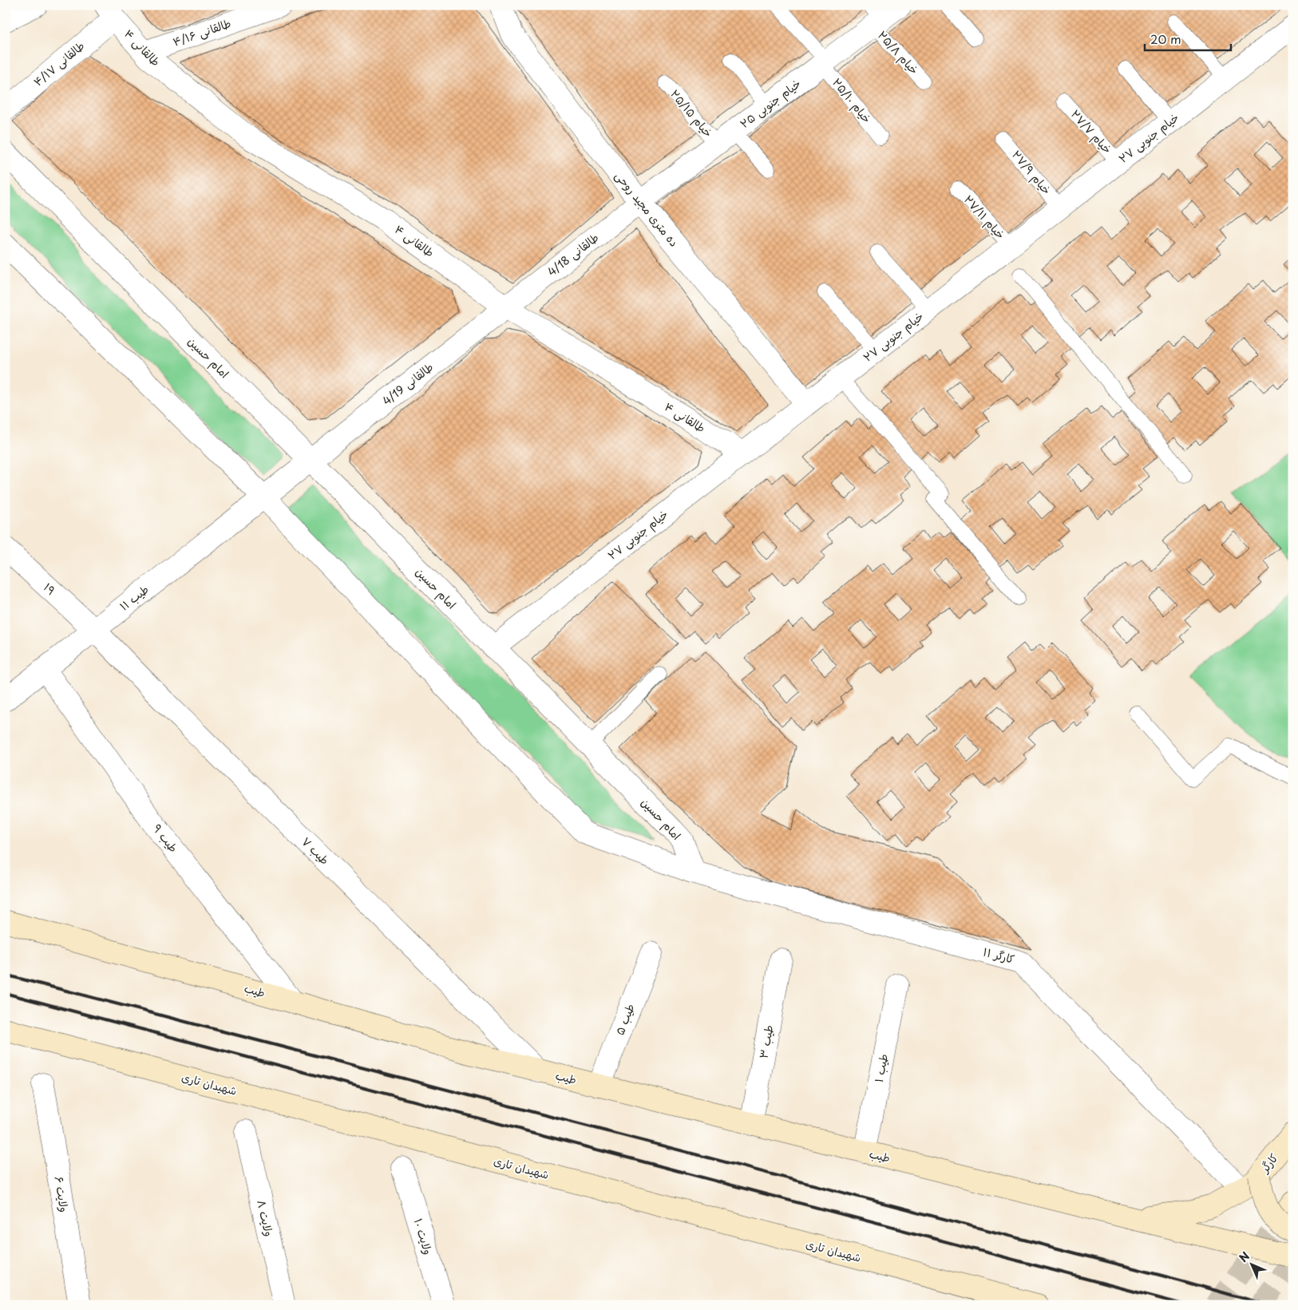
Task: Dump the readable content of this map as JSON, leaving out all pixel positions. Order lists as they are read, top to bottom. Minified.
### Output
{"streets":{"street":["طالقانی ۴/۱۶","طالقانی ۴","طالقانی ۴/۱۷","خیام جنوبی ۲۵","خیام جنوبی ۲۷","ده متری مجید روحی","طالقانی 4/18","امام حسین","طالقانی 4/19","۱۹","طیب ۱۱","طیب ۹","طیب ۷","کارگر ۱۱","طیب","طیب ۵","طیب ۳","طیب ۱","شهیدان تاری","کارگر","ولایت ۶","ولایت ۸","ولایت ۱۰"],"lane":["خیام ۲۵/۸","خیام ۲۵/۱۰","خیام ۲۵/۱۵","خیام ۲۷/۷","خیام ۲۷/۹","خیام ۲۷/۱۱"]},"crossings":[["طالقانی ۴/۱۶","طالقانی ۴"],["طالقانی ۴","طالقانی ۴/۱۷"],["طالقانی ۴","خیام جنوبی ۲۷"],["طالقانی ۴","طالقانی 4/18"],["طالقانی ۴","طالقانی 4/19"],["خیام ۲۵/۸","خیام جنوبی ۲۵"],["خیام ۲۵/۱۰","خیام جنوبی ۲۵"],["خیام جنوبی ۲۵","خیام ۲۵/۱۵"],["خیام جنوبی ۲۵","ده متری مجید روحی"],["خیام جنوبی ۲۵","طالقانی 4/18"],["خیام ۲۷/۷","خیام جنوبی ۲۷"],["خیام جنوبی ۲۷","خیام ۲۷/۹"],["خیام جنوبی ۲۷","ده متری مجید روحی"],["خیام جنوبی ۲۷","خیام ۲۷/۱۱"],["خیام جنوبی ۲۷","امام حسین"],["ده متری مجید روحی","طالقانی 4/18"],["طالقانی 4/18","طالقانی 4/19"],["امام حسین","طالقانی 4/19"],["امام حسین","کارگر ۱۱"],["طالقانی 4/19","طیب ۱۱"],["۱۹","طیب ۱۱"],["۱۹","طیب ۷"],["طیب ۱۱","طیب ۹"],["طیب ۱۱","طیب ۷"],["طیب ۹","طیب"],["طیب ۷","طیب"],["کارگر ۱۱","کارگر"],["طیب","طیب ۵"],["طیب","طیب ۳"],["طیب","طیب ۱"],["طیب","کارگر"]],"scale_bar":"20 m","north":"top left"}
